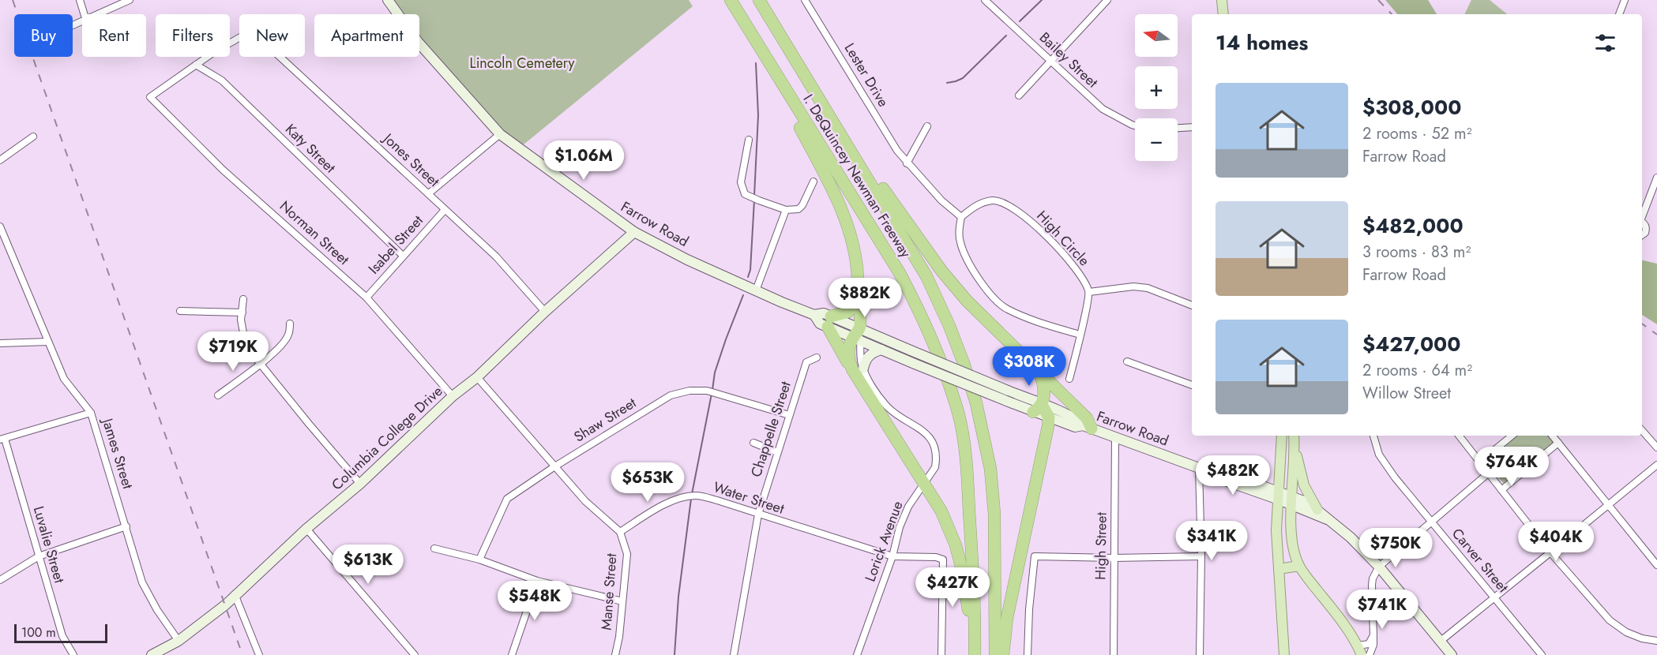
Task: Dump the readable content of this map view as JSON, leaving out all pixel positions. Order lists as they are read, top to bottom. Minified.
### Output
{"streets":{"highway":["I. DeQuincey Newman Freeway"],"main road":["Farrow Road","Columbia College Drive"],"street":["Bailey Street","Lester Drive","Katy Street","Jones Street","Norman Street","High Circle","Isabel Street","Shaw Street","Chappelle Street","James Street","Water Street","Lorick Avenue","Luvalie Street","High Street","Carver Street","Manse Street"]},"crossings":[["Lester Drive","High Circle"],["Katy Street","Jones Street"],["Katy Street","Norman Street"],["Katy Street","Isabel Street"],["Jones Street","Norman Street"],["Jones Street","Isabel Street"],["Jones Street","Columbia College Drive"],["Farrow Road","Columbia College Drive"],["Farrow Road","High Street"],["Norman Street","Isabel Street"],["Norman Street","Columbia College Drive"],["Shaw Street","Chappelle Street"],["Chappelle Street","Water Street"],["Columbia College Drive","James Street"],["Water Street","Lorick Avenue"],["Water Street","Manse Street"]],"parks":["Lincoln Cemetery"],"scale_bar":"100 m","north":"left","page":{"map_buttons":["+","−"],"chip":["Buy","Rent","Filters","New","Apartment"],"heading":"14 homes","list":[{"name":"$308,000","note":"2 rooms · 52 m² · Farrow Road"},{"name":"$482,000","note":"3 rooms · 83 m² · Farrow Road"},{"name":"$427,000","note":"2 rooms · 64 m² · Willow Street"}],"price":["$1.06M","$882K","$719K","$308K","$764K","$482K","$653K","$341K","$404K","$750K","$613K","$427K","$548K","$741K"],"scale":"100 m"}}
